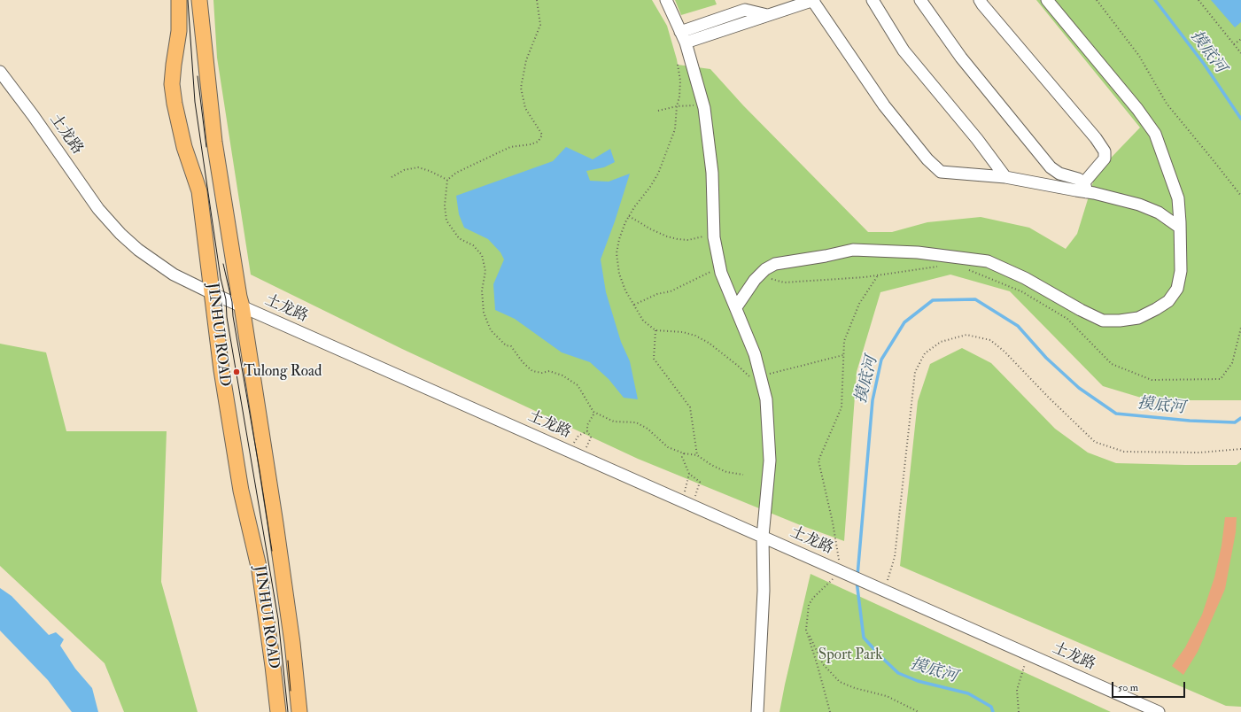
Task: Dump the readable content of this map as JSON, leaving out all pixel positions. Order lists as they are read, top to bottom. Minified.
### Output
{"streets":{"main road":["JINHUI ROAD"],"street":["土龙路"]},"crossings":[["土龙路","JINHUI ROAD"]],"water":["摸底河"],"parks":["Sport Park"],"places":["Tulong Road"],"scale_bar":"50 m"}
